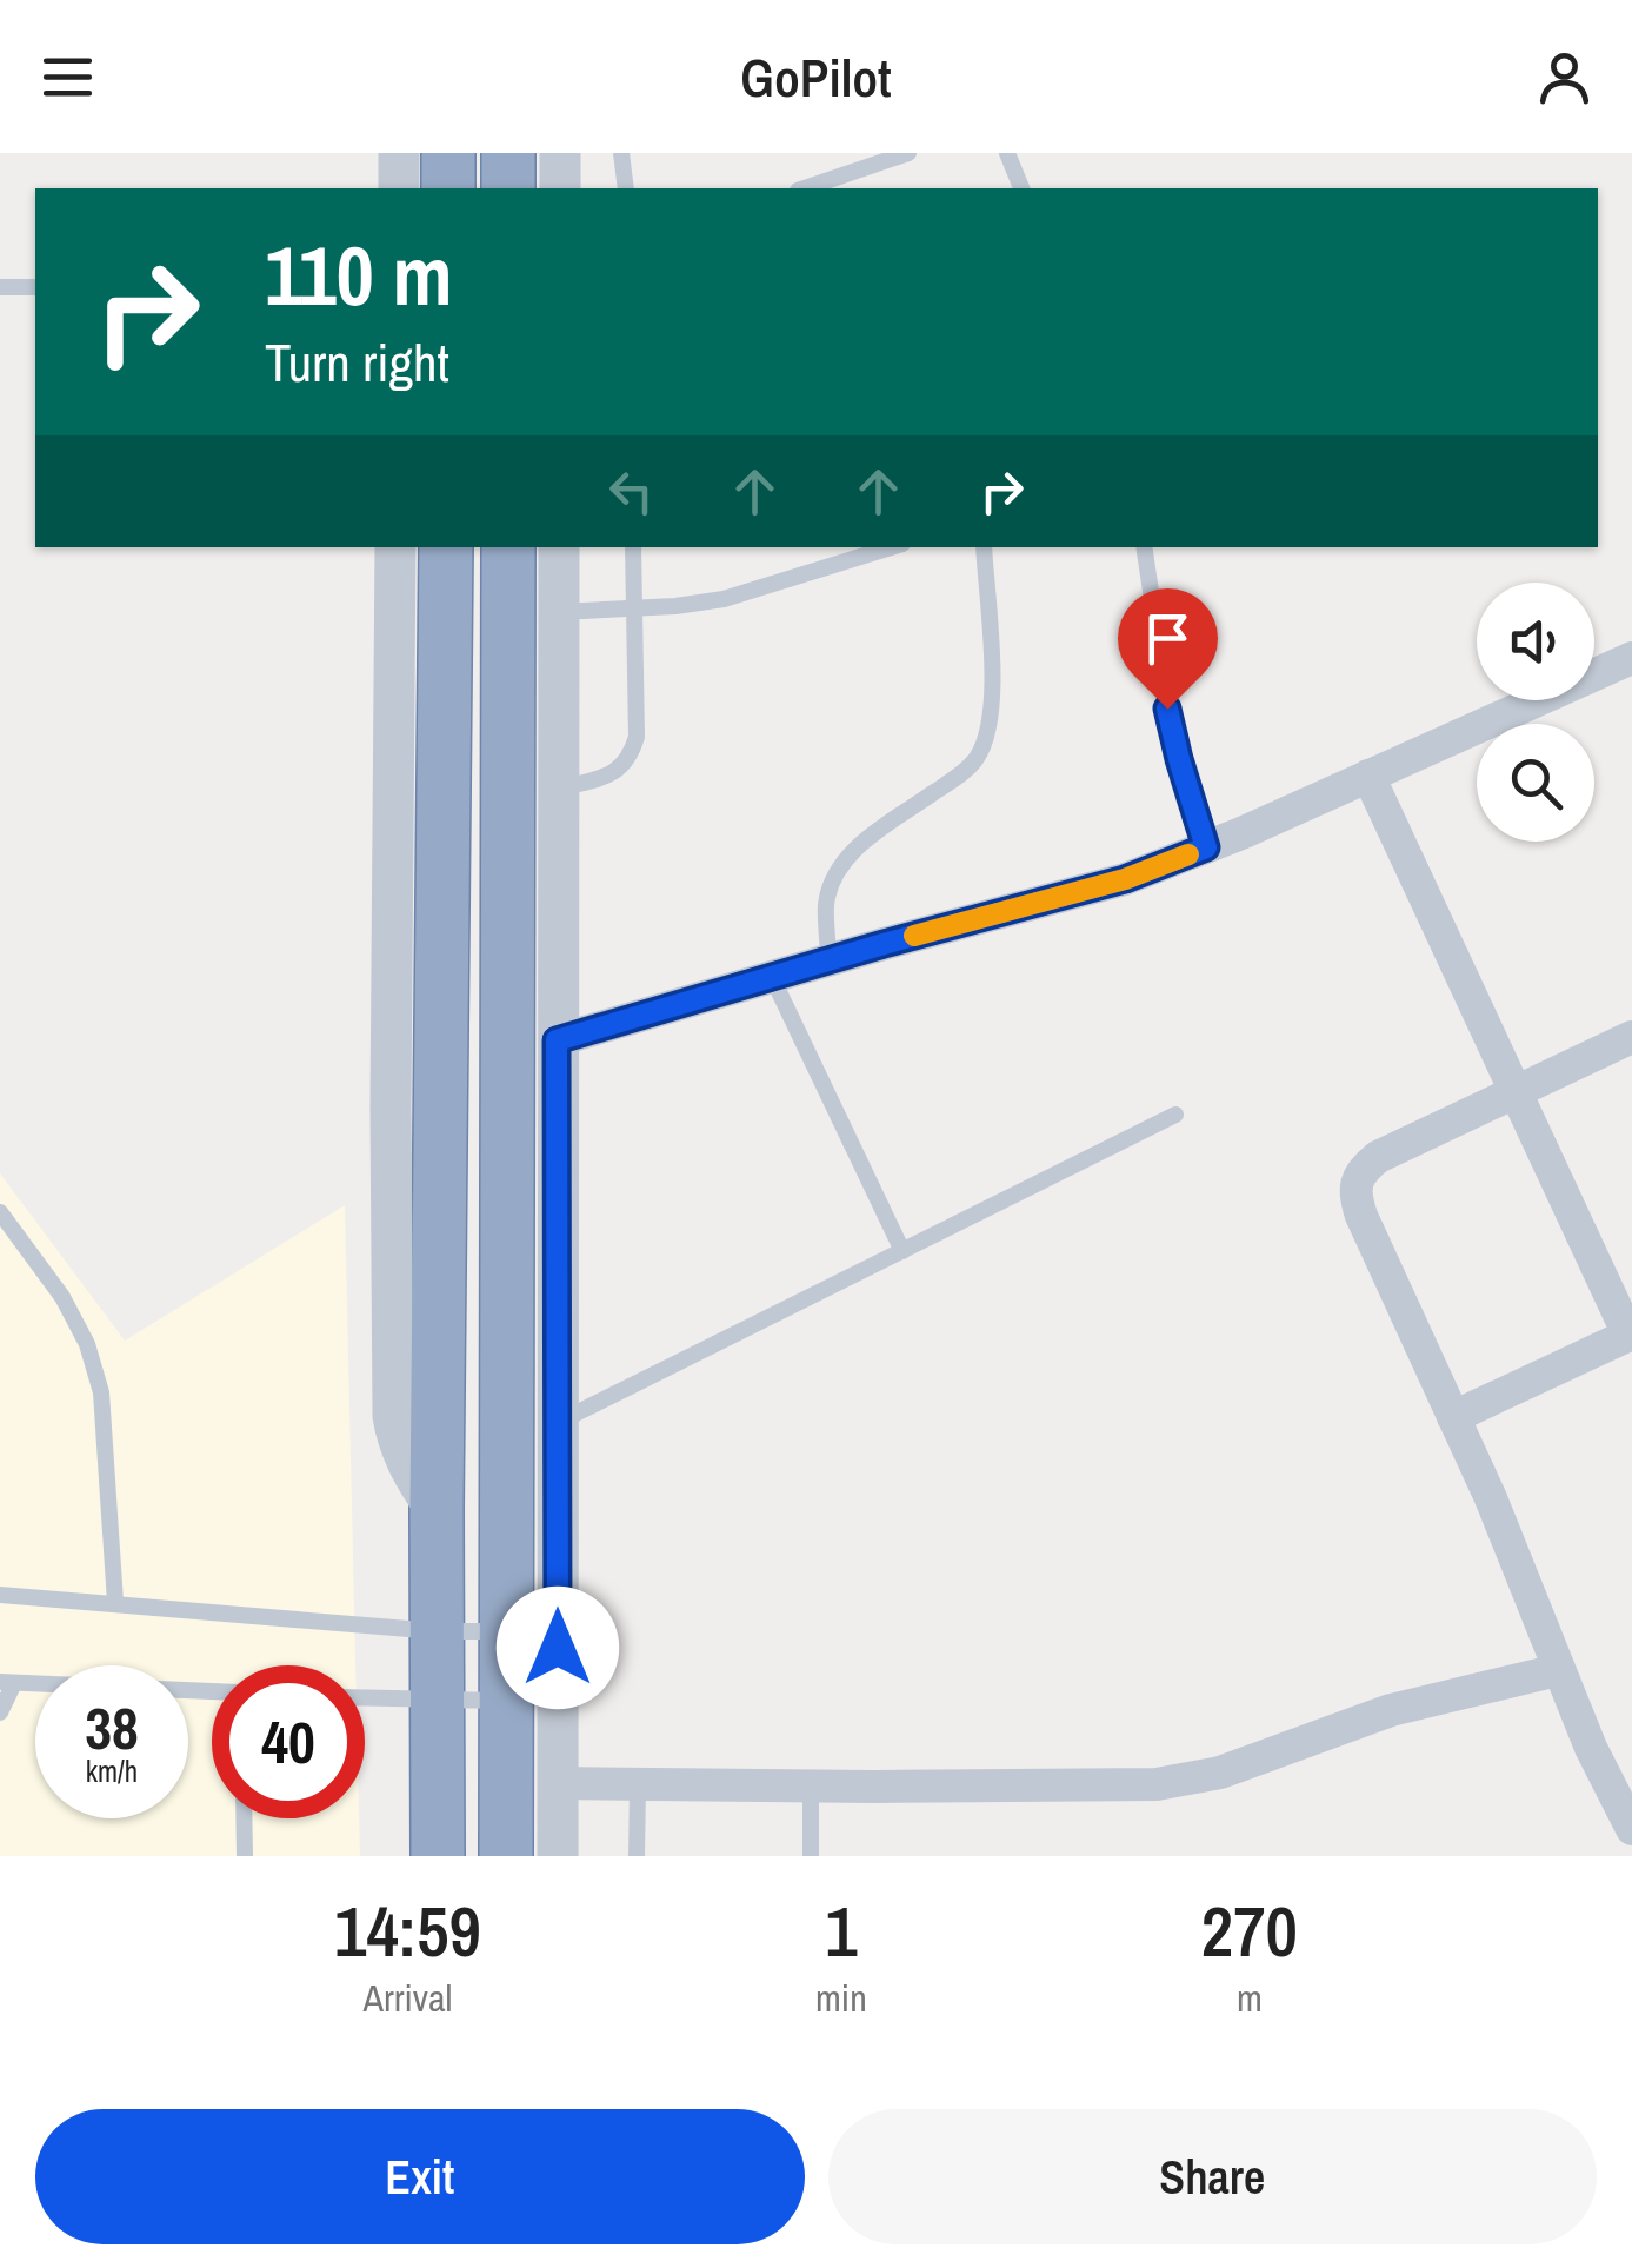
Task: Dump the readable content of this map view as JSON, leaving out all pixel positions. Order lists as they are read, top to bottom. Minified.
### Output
{"page":{"header":"GoPilot","turn":["110 m","Turn right"],"speed":"38 km/h","limit":"40","eta":["14:59","Arrival","1","min","270","m"],"buttons":["Exit","Share"]}}
